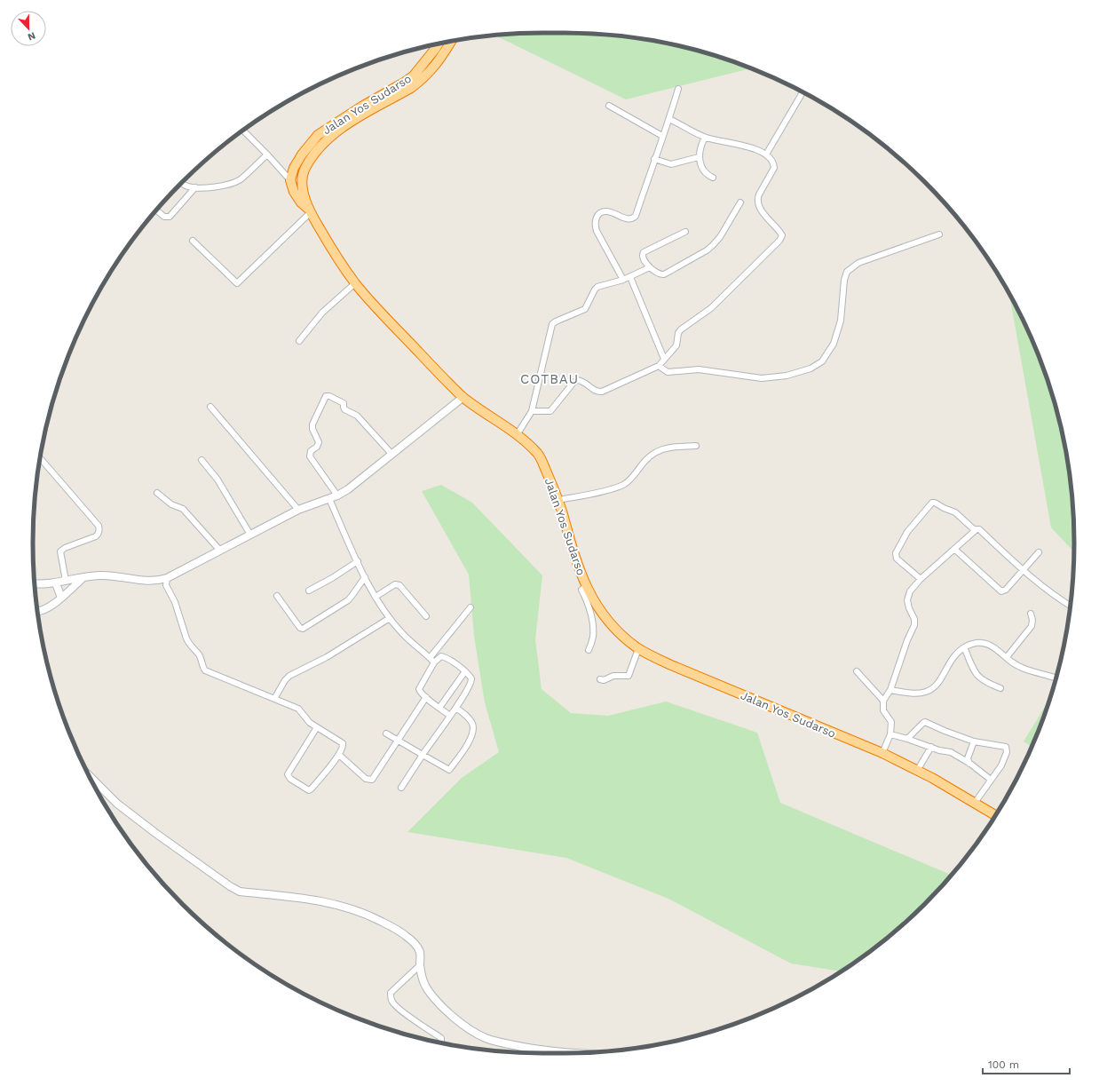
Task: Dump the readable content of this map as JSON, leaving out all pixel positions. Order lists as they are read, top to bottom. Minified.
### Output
{"streets":{"highway":["Jalan Yos Sudarso"]},"districts":["COTBAU"],"scale_bar":"100 m","north":"bottom"}
